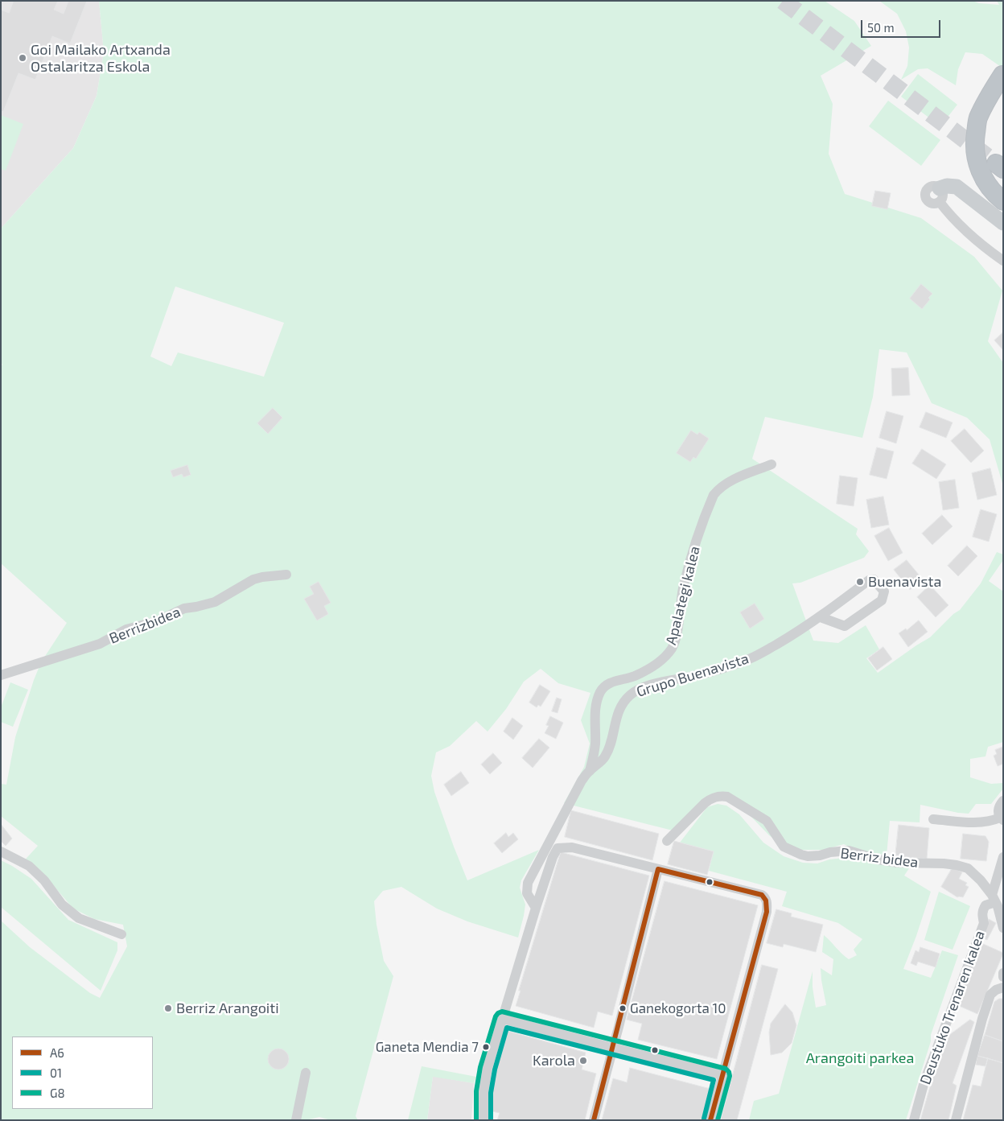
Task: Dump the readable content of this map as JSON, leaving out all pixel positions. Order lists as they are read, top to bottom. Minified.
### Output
{"streets":{"street":["Apalategi kalea","Berrizbidea","Grupo Buenavista","Berriz bidea","Deustuko Trenaren kalea"]},"crossings":[["Apalategi kalea","Grupo Buenavista"],["Berriz bidea","Deustuko Trenaren kalea"]],"parks":["Arangoiti parkea"],"places":["Goi Mailako Artxanda Ostalaritza Eskola","Buenavista","Berriz Arangoiti","Ganekogorta 10","Ganeta Mendia 7","Karola"],"lines":["transit line A6","transit line G8","transit line 01"],"legend":["A6","01","G8"],"scale_bar":"50 m"}
